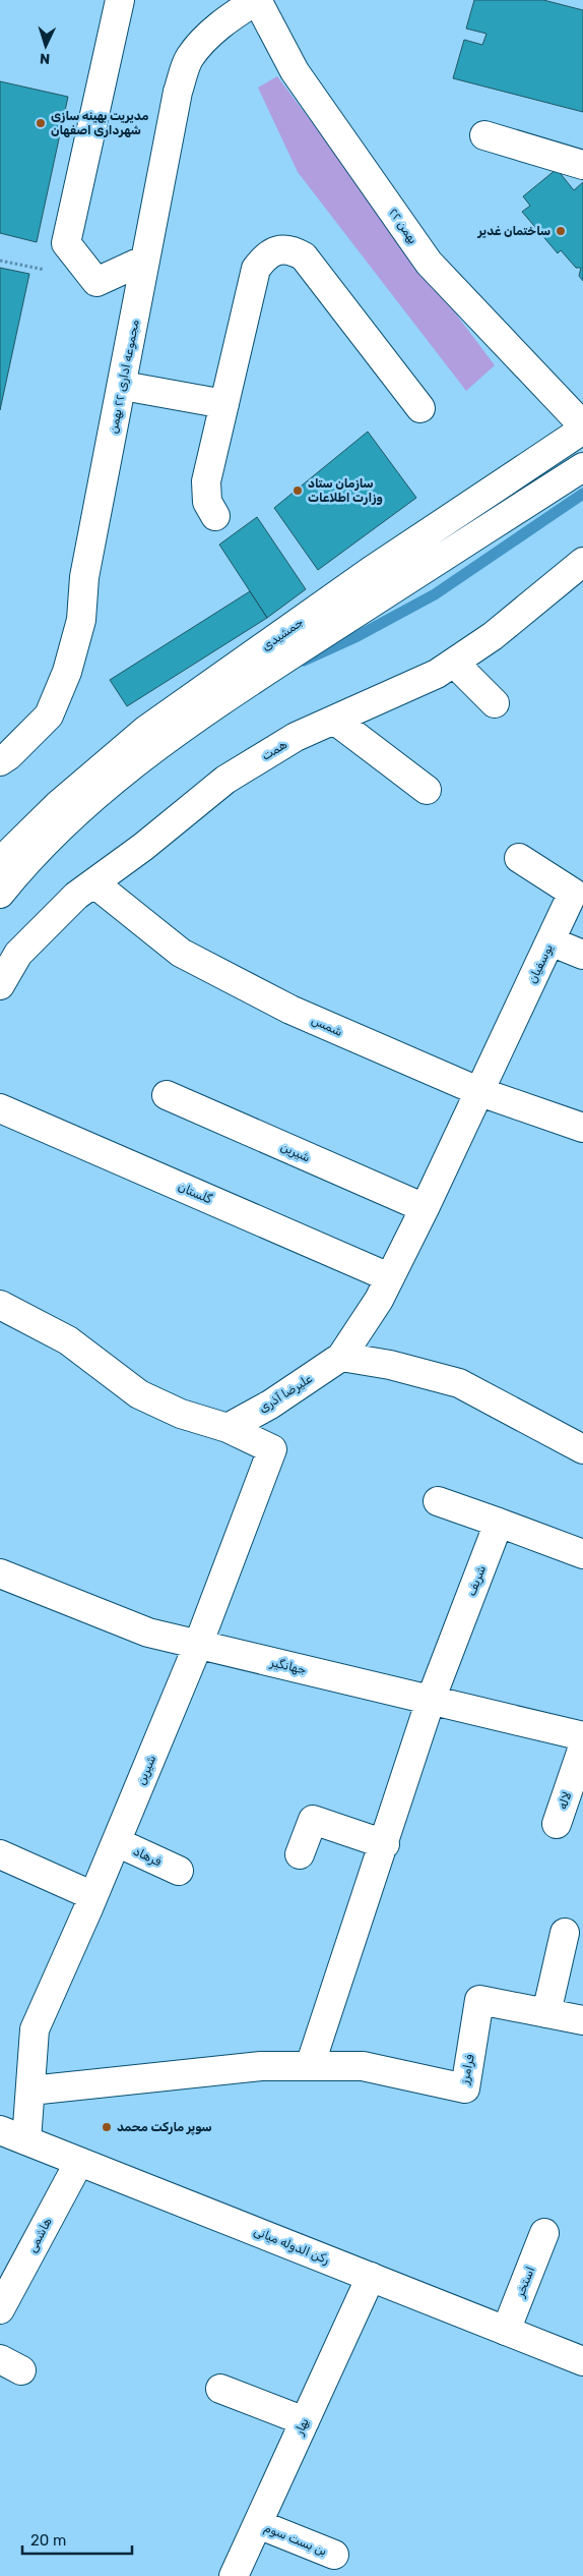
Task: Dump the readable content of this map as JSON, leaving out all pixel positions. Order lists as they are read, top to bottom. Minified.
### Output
{"streets":{"street":["۲۲ بهمن","مجموعه اداری ۲۲ بهمن","جمشیدی","همت","یوسفیان","شمس","شیرین","گلستان","علیرضا آذری","شریف","جهانگیر","لاله","فرهاد","فرامرز","هاشمی","رکن الدوله میانی","استخر","بهار","بن بست سوم"]},"crossings":[["۲۲ بهمن","مجموعه اداری ۲۲ بهمن"],["۲۲ بهمن","جمشیدی"],["همت","شمس"],["یوسفیان","شمس"],["شیرین","علیرضا آذری"],["شیرین","جهانگیر"],["شیرین","فرهاد"],["شیرین","فرامرز"],["شیرین","رکن الدوله میانی"],["شریف","جهانگیر"],["هاشمی","رکن الدوله میانی"],["رکن الدوله میانی","استخر"],["رکن الدوله میانی","بهار"],["بهار","بن بست سوم"]],"places":["مدیریت بهینه سازی شهرداری اصفهان","ساختمان غدیر","سازمان ستاد وزارت اطلاعات","سوپر مارکت محمد"],"scale_bar":"20 m","north":"bottom"}
